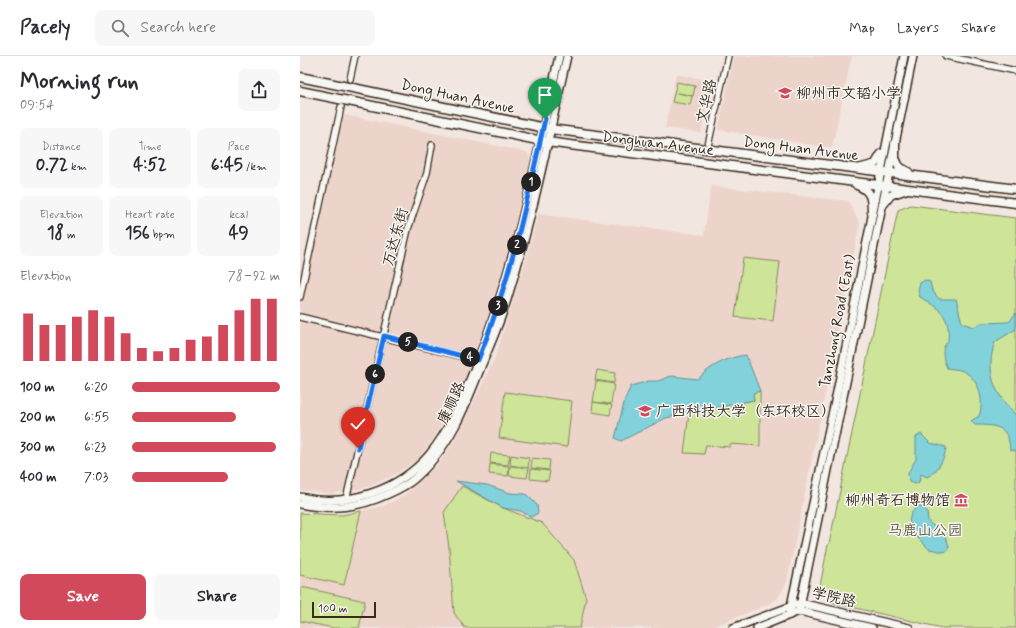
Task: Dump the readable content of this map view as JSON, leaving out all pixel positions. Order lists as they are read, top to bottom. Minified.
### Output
{"streets":{"highway":["Dong Huan Avenue","Donghuan Avenue"],"main road":["Tanzhong Road (East)","康顺路","学院路"],"street":["文华路","万达东街"]},"crossings":[["Dong Huan Avenue","文华路"],["Dong Huan Avenue","Tanzhong Road (East)"],["Donghuan Avenue","Tanzhong Road (East)"],["Donghuan Avenue","康顺路"],["万达东街","康顺路"],["Tanzhong Road (East)","学院路"]],"parks":["马鹿山公园"],"places":{"school or university":["柳州市文韬小学","广西科技大学（东环校区）"],"museum":["柳州奇石博物馆"]},"scale_bar":"100 m","page":{"header":"Pacely","search":"Search here","nav":["Map","Layers","Share"],"heading":["Morning run","09:54"],"stats":[["Distance","0.72 km"],["Time","4:52"],["Pace","6:45 /km"],["Elevation","18 m"],["Heart rate","156 bpm"],["kcal","49"]],"pins":["1","2","3","5","4","6"],"chart":["Elevation","78–92 m"],"list":[{"name":"100 m","note":"6:20"},{"name":"200 m","note":"6:55"},{"name":"300 m","note":"6:23"},{"name":"400 m","note":"7:03"}],"buttons":["Save","Share"],"scale":"100 m"}}
